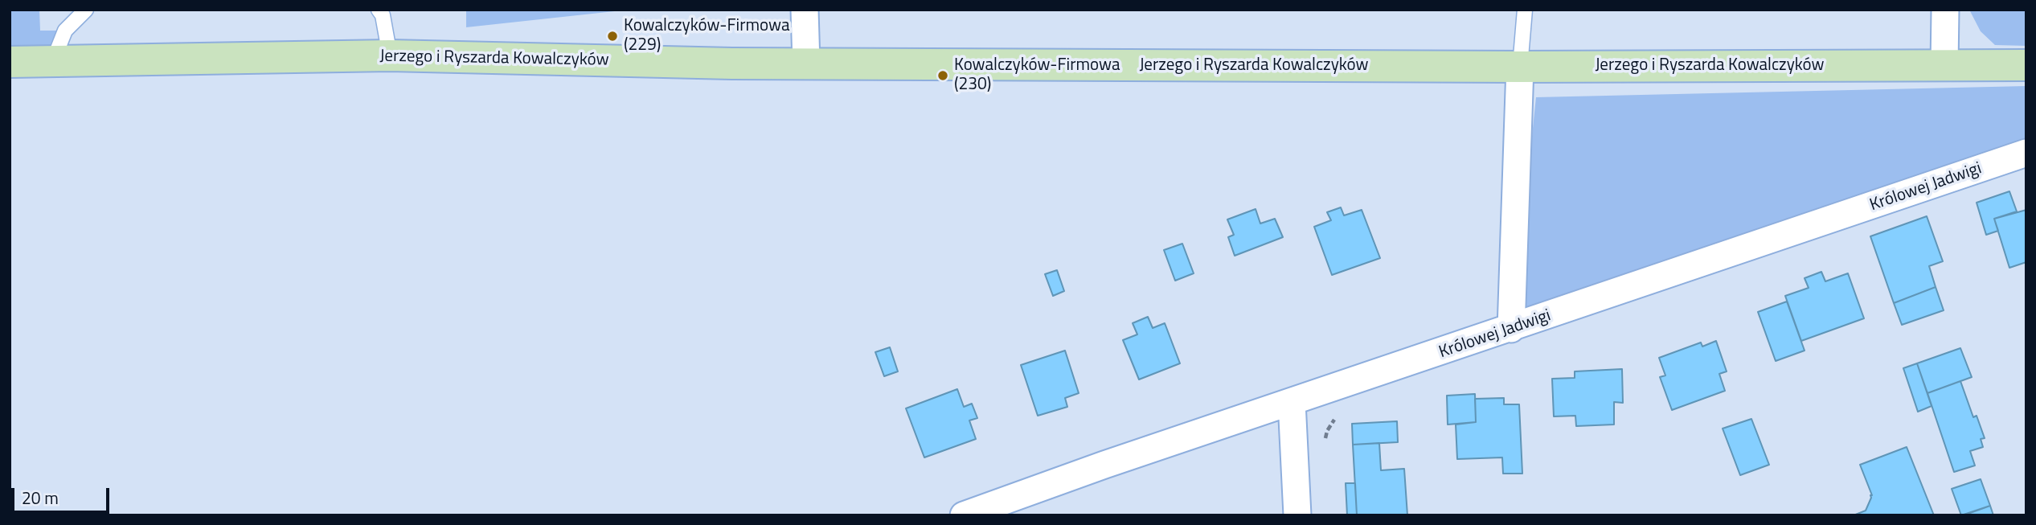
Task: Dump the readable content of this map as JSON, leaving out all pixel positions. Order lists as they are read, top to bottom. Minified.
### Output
{"streets":{"main road":["Jerzego i Ryszarda Kowalczyków"],"street":["Królowej Jadwigi"]},"places":["Kowalczyków-Firmowa (229)","Kowalczyków-Firmowa (230)"],"scale_bar":"20 m"}
